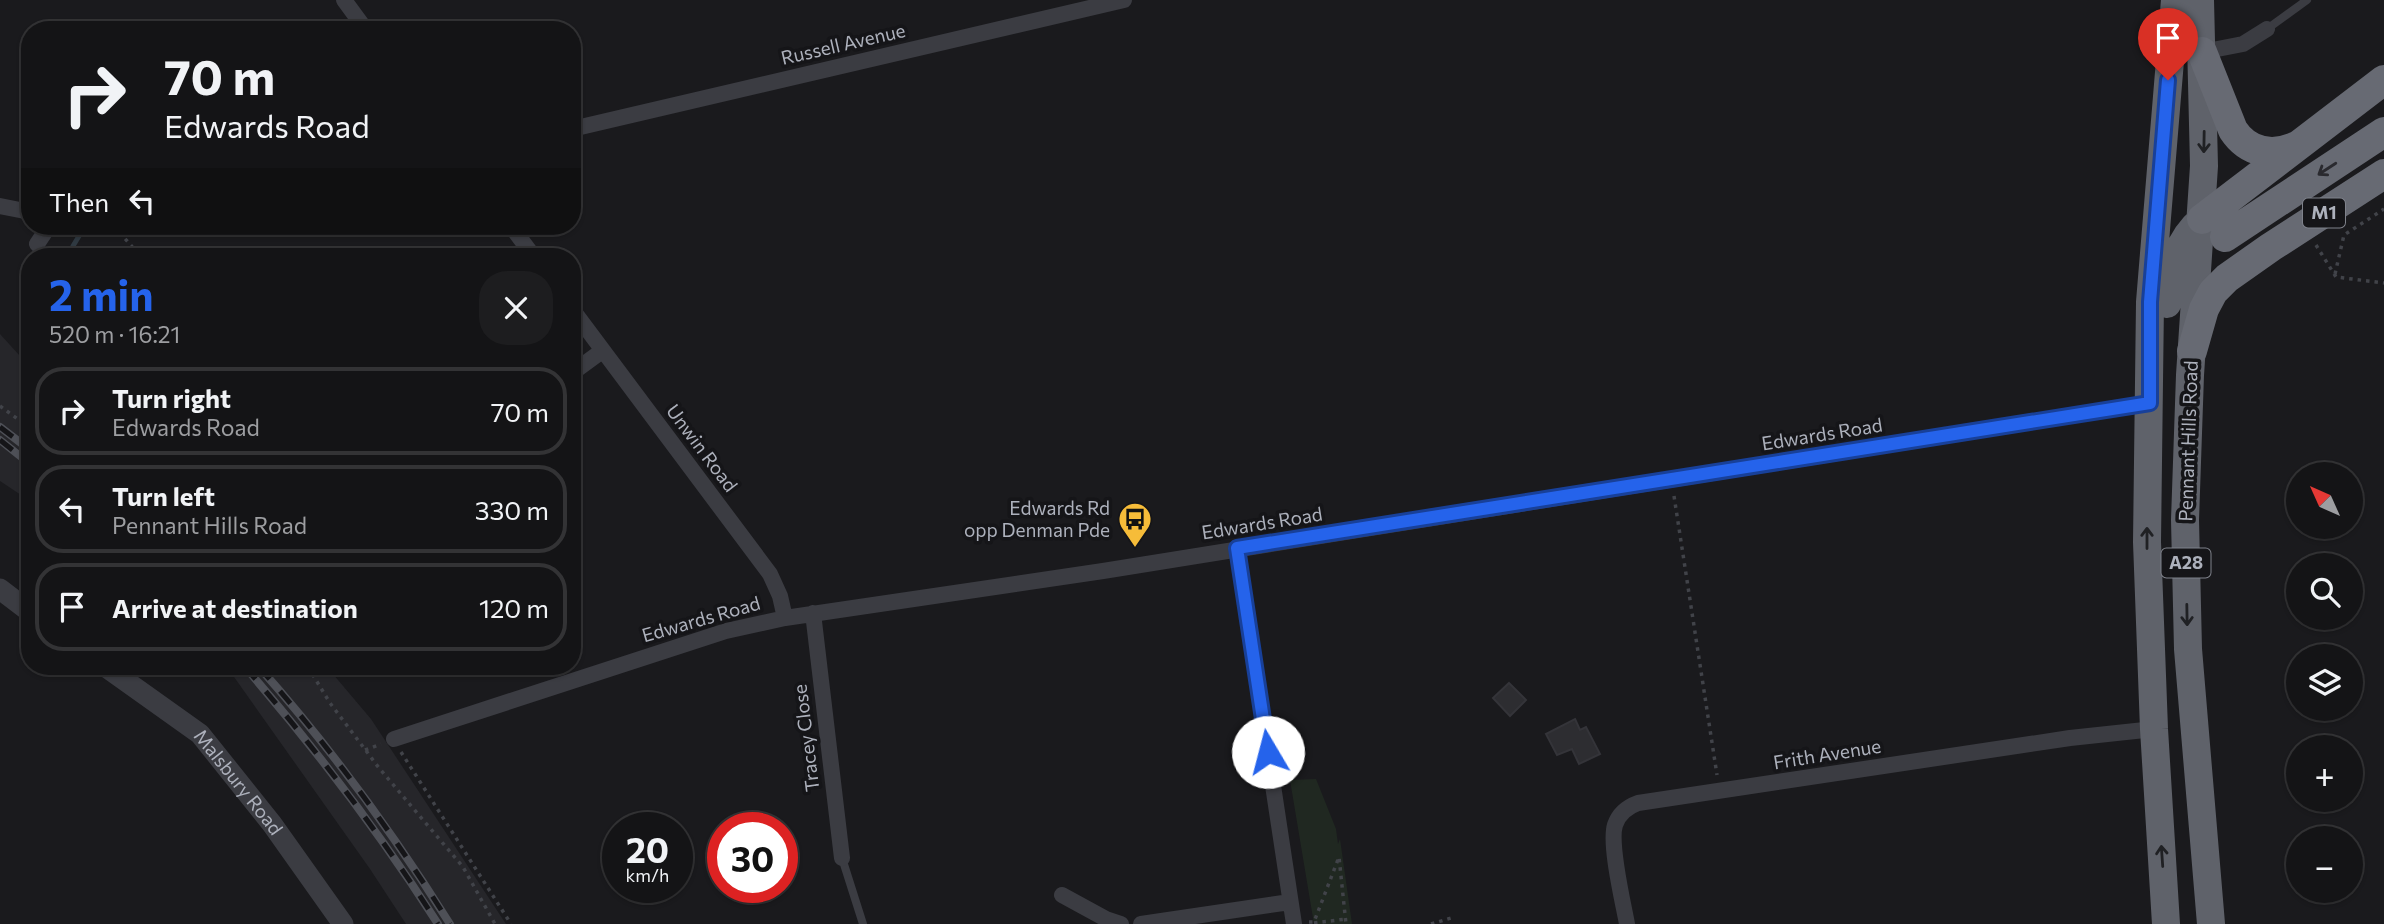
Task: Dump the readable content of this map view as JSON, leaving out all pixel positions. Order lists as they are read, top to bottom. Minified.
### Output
{"streets":{"highway":["M1","Pennant Hills Road","A28"],"street":["Russell Avenue","Edwards Road","Unwin Road","Tracey Close","Frith Avenue","Malsbury Road"]},"crossings":[["M1","Pennant Hills Road"],["Edwards Road","Pennant Hills Road"],["Edwards Road","Unwin Road"],["Edwards Road","Tracey Close"],["Pennant Hills Road","Frith Avenue"]],"places":{"bus stop":["Edwards Rd opp Denman Pde"]},"north":"top left","page":{"turn":["70 m","Edwards Road"],"then":"Then","heading":["2 min","520 m · 16:21"],"list":[{"name":"Turn right","note":"Edwards Road","value":"70 m"},{"name":"Turn left","note":"Pennant Hills Road","value":"330 m"},{"name":"Arrive at destination","value":"120 m"}],"map_buttons":["+","−"],"speed":"20 km/h","limit":"30"}}
